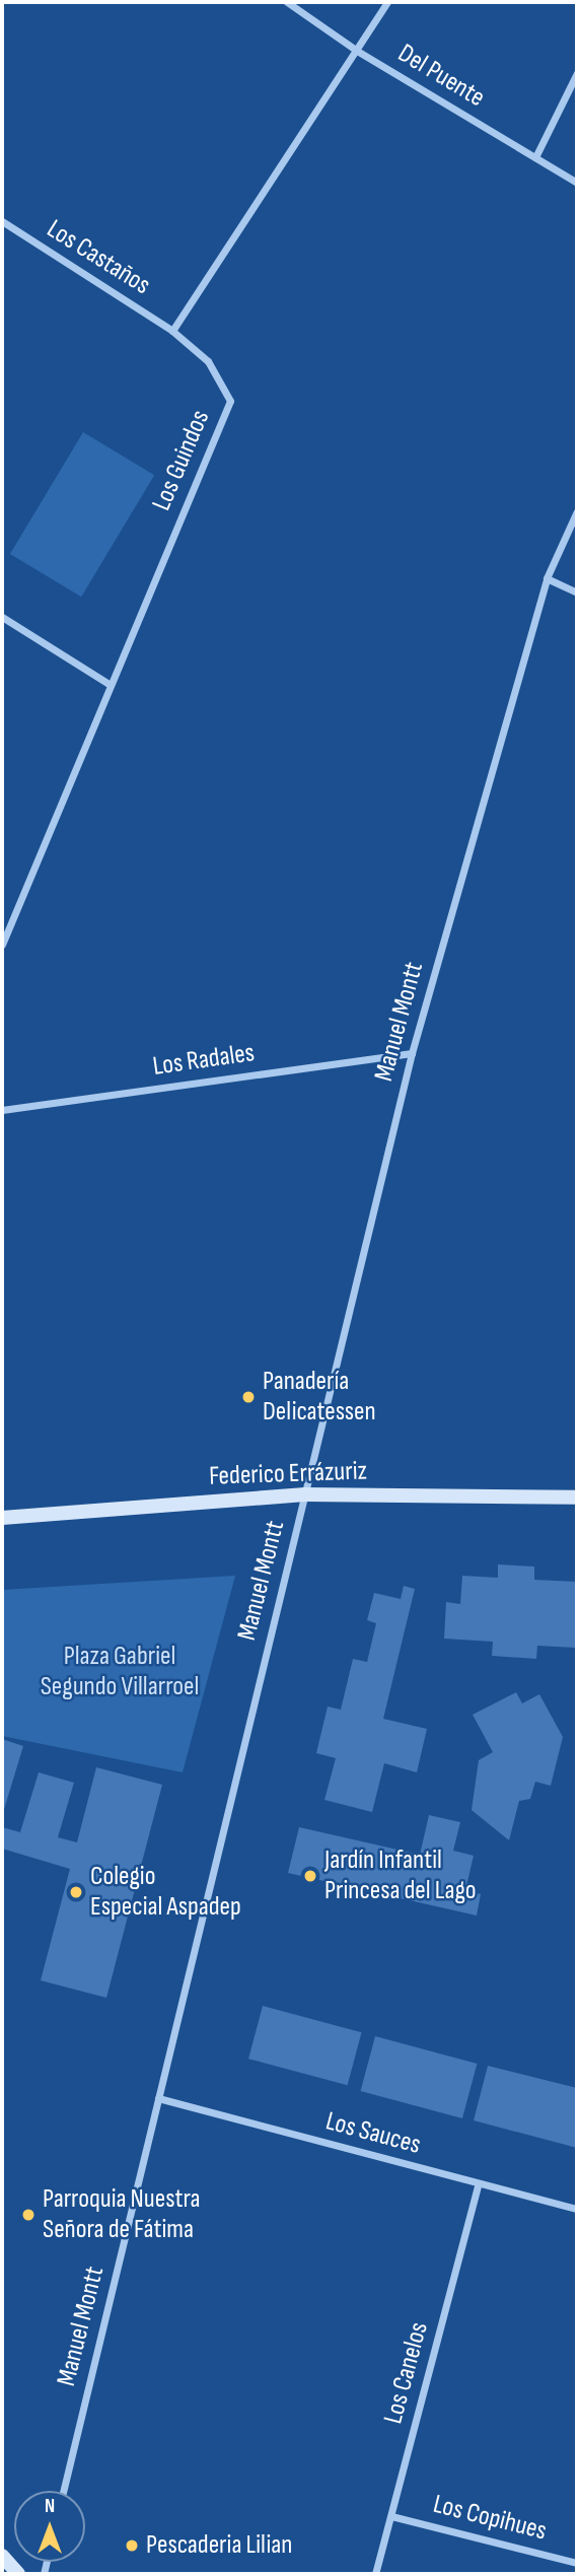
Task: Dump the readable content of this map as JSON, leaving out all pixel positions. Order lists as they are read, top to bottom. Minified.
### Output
{"streets":{"street":["Del Puente","Los Castaños","Los Guindos","Manuel Montt","Los Radales","Federico Errázuriz","Los Sauces","Los Canelos","Los Copihues"]},"crossings":[["Los Castaños","Los Guindos"],["Manuel Montt","Los Radales"],["Manuel Montt","Federico Errázuriz"],["Manuel Montt","Los Sauces"],["Los Sauces","Los Canelos"],["Los Canelos","Los Copihues"]],"parks":["Plaza Gabriel Segundo Villarroel"],"places":["Panadería Delicatessen","Jardín Infantil Princesa del Lago","Colegio Especial Aspadep","Parroquia Nuestra Señora de Fátima","Pescaderia Lilian"],"north":"top"}
